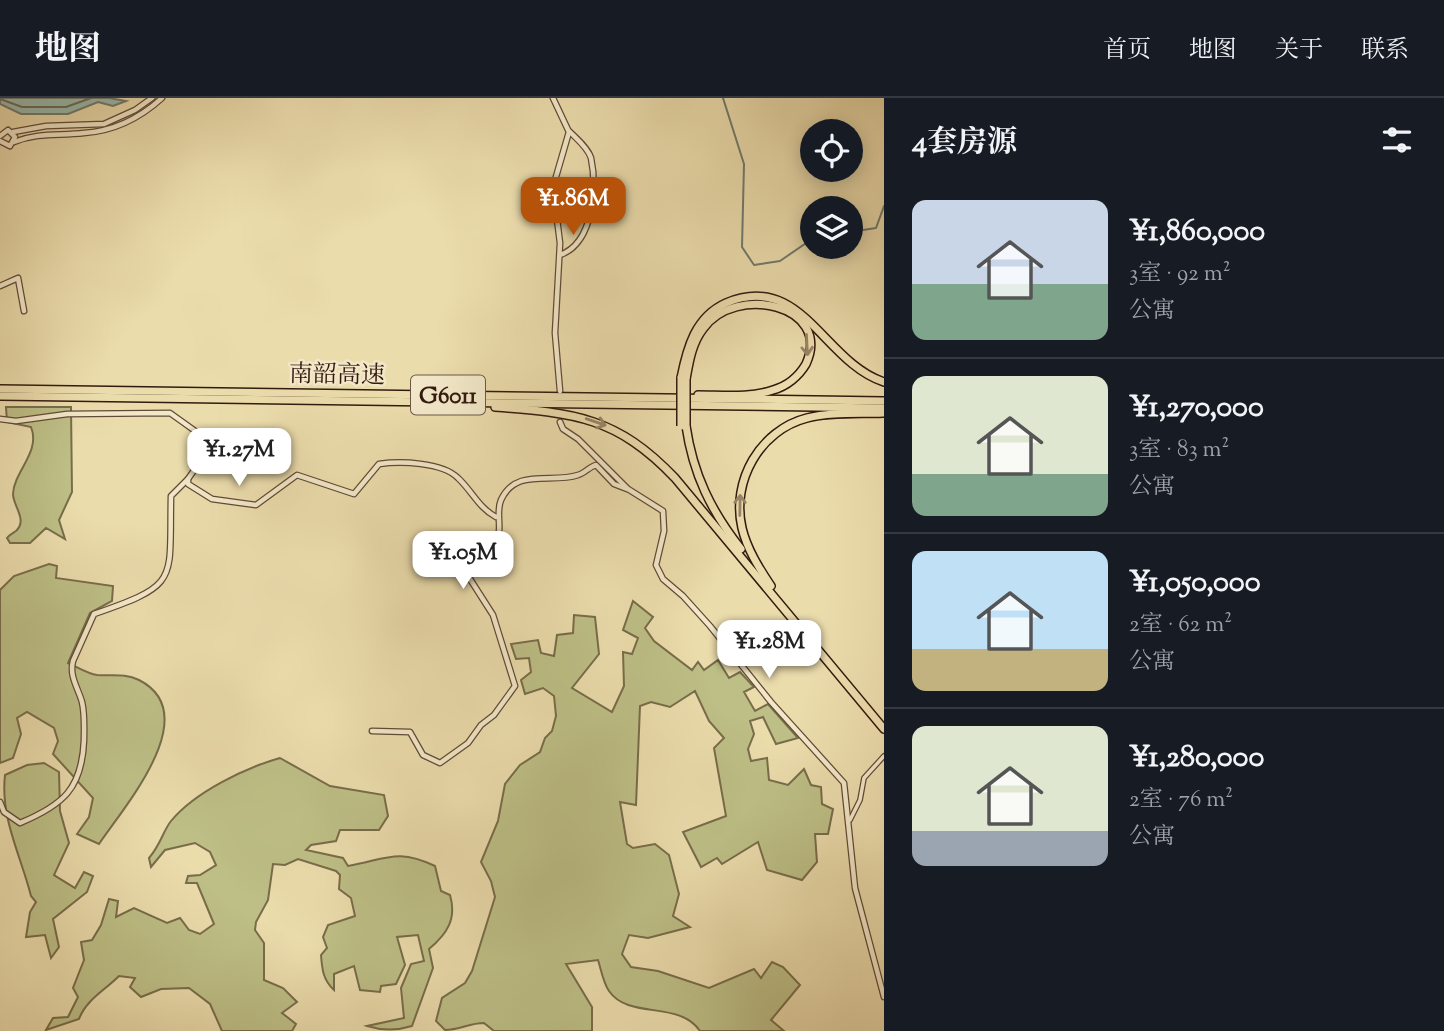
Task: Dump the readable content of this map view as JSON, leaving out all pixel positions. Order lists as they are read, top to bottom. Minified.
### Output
{"streets":{"highway":["南韶高速","G6011"]},"page":{"header":"地图","nav":["首页","地图","关于","联系"],"heading":"4套房源","price":["¥1.86M","¥1.27M","¥1.05M","¥1.28M"],"list":[{"name":"¥1,860,000","note":"3室 · 92 m² · 公寓"},{"name":"¥1,270,000","note":"3室 · 83 m² · 公寓"},{"name":"¥1,050,000","note":"2室 · 62 m² · 公寓"},{"name":"¥1,280,000","note":"2室 · 76 m² · 公寓"}]}}
